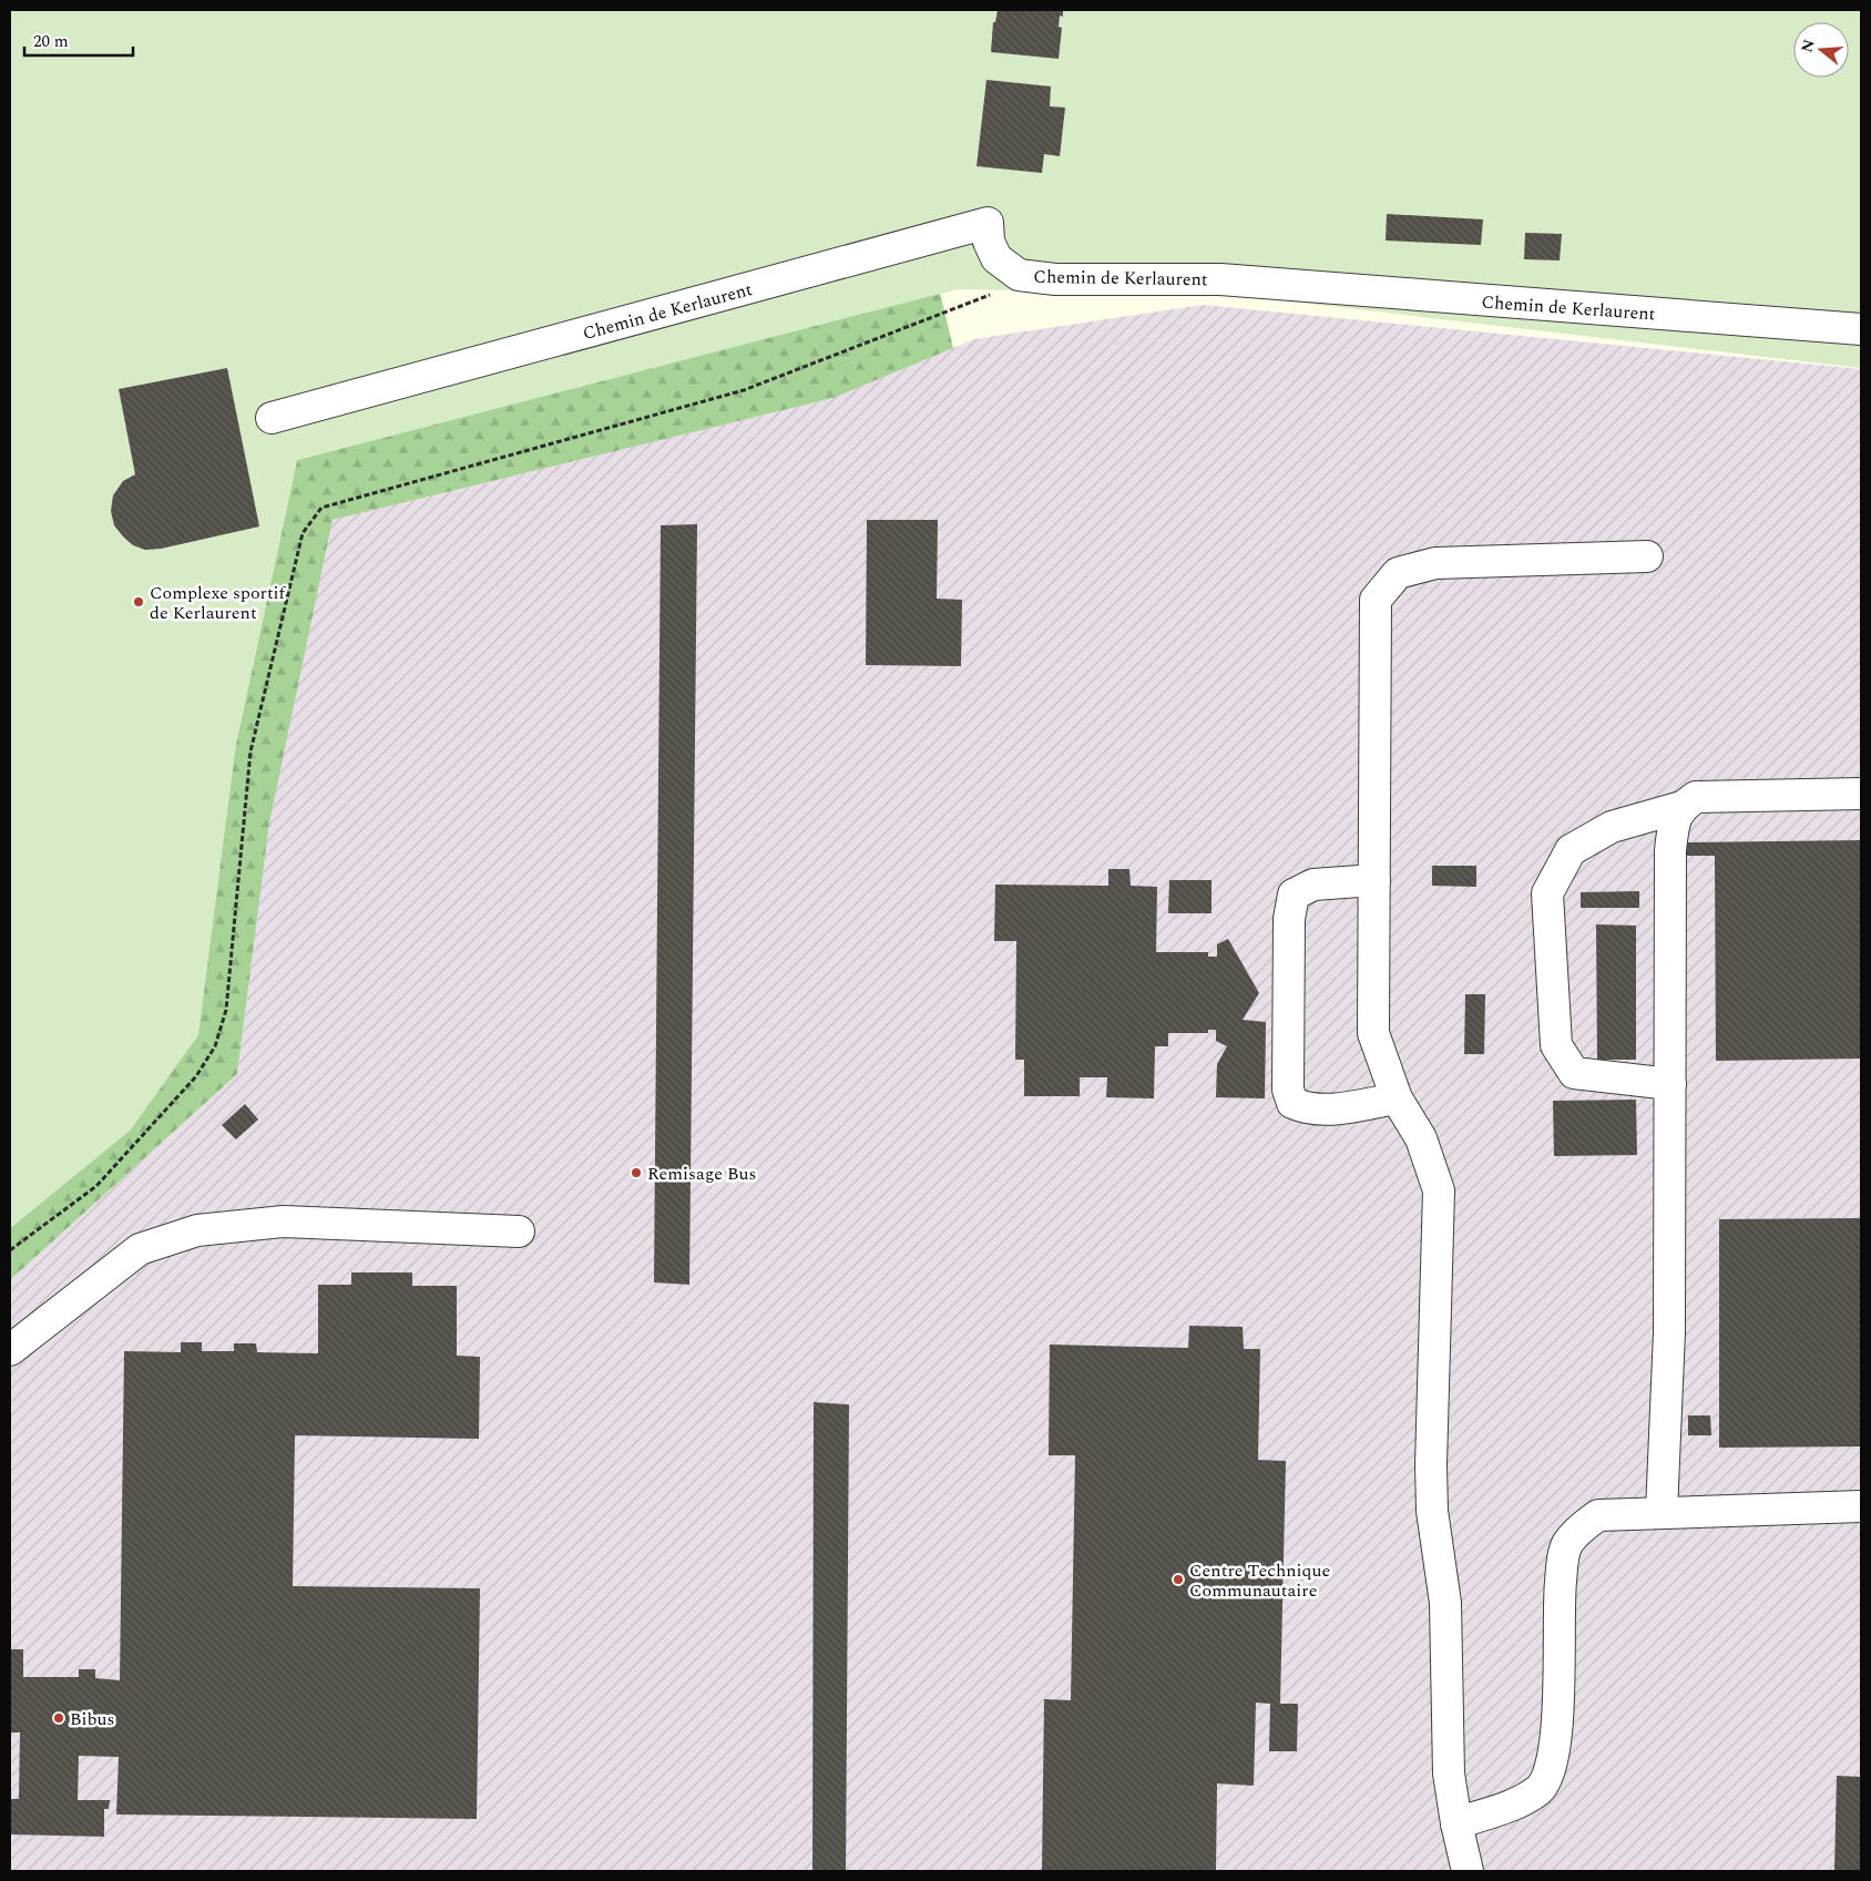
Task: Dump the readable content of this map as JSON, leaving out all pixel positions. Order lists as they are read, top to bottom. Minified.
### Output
{"streets":{"lane":["Chemin de Kerlaurent"]},"places":["Complexe sportif de Kerlaurent","Remisage Bus","Centre Technique Communautaire","Bibus"],"scale_bar":"20 m","north":"left"}
